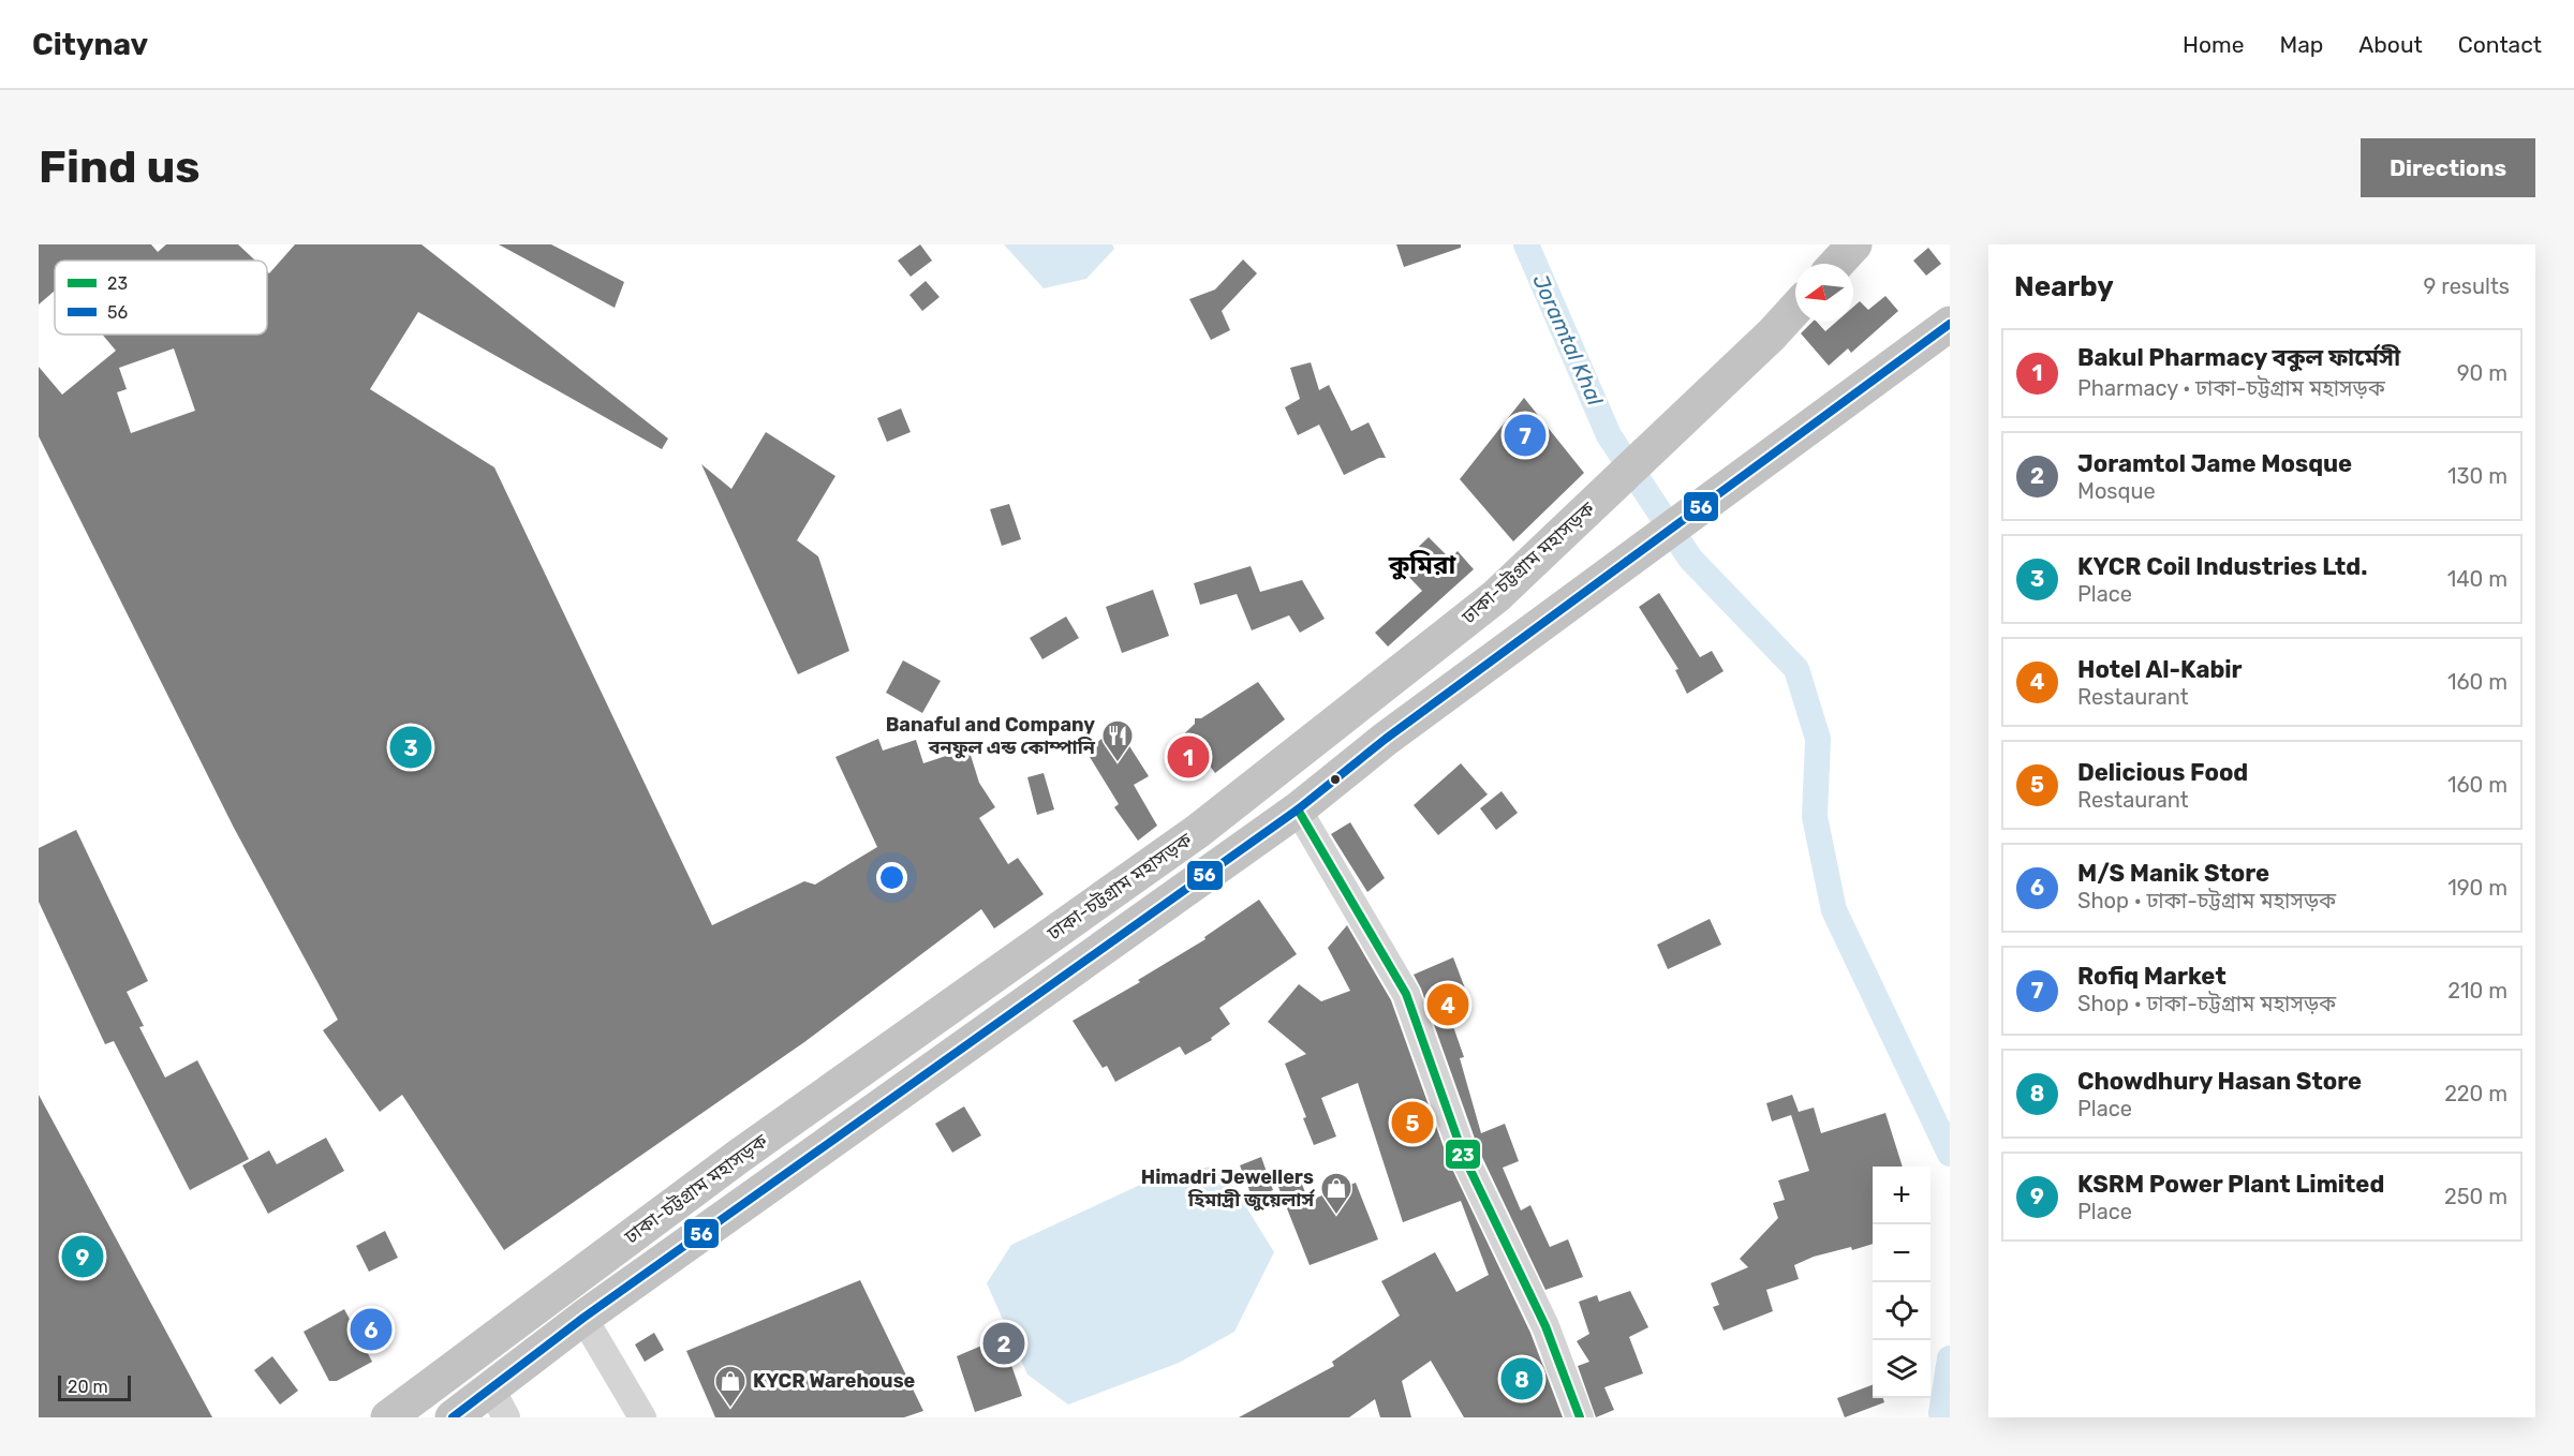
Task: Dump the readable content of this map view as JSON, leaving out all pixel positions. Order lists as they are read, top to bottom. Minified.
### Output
{"streets":{"highway":["ঢাকা-চট্টগ্রাম মহাসড়ক"]},"districts":["কুমিরা"],"water":["Joramtal Khal"],"places":{"restaurant":["Banaful and Company বনফুল এন্ড কোম্পানি"],"shop":["Himadri Jewellers হিমাদ্রী জুয়েলার্স","KYCR Warehouse"]},"lines":["transit line 56","transit line 23"],"legend":["23","56"],"scale_bar":"20 m","north":"left","page":{"header":"Citynav","nav":["Home","Map","About","Contact"],"buttons":"Directions","title":"Find us","heading":["Nearby","9 results"],"list":[{"mark":"1","name":"Bakul Pharmacy বকুল ফার্মেসী","note":"Pharmacy · ঢাকা-চট্টগ্রাম মহাসড়ক","value":"90 m"},{"mark":"2","name":"Joramtol Jame Mosque","note":"Mosque","value":"130 m"},{"mark":"3","name":"KYCR Coil Industries Ltd.","note":"Place","value":"140 m"},{"mark":"4","name":"Hotel Al-Kabir","note":"Restaurant","value":"160 m"},{"mark":"5","name":"Delicious Food","note":"Restaurant","value":"160 m"},{"mark":"6","name":"M/S Manik Store","note":"Shop · ঢাকা-চট্টগ্রাম মহাসড়ক","value":"190 m"},{"mark":"7","name":"Rofiq Market","note":"Shop · ঢাকা-চট্টগ্রাম মহাসড়ক","value":"210 m"},{"mark":"8","name":"Chowdhury Hasan Store","note":"Place","value":"220 m"},{"mark":"9","name":"KSRM Power Plant Limited","note":"Place","value":"250 m"}],"pins":["7","3","1","4","5","9","6","2","8"],"map_buttons":["+","−"],"scale":"20 m"}}
